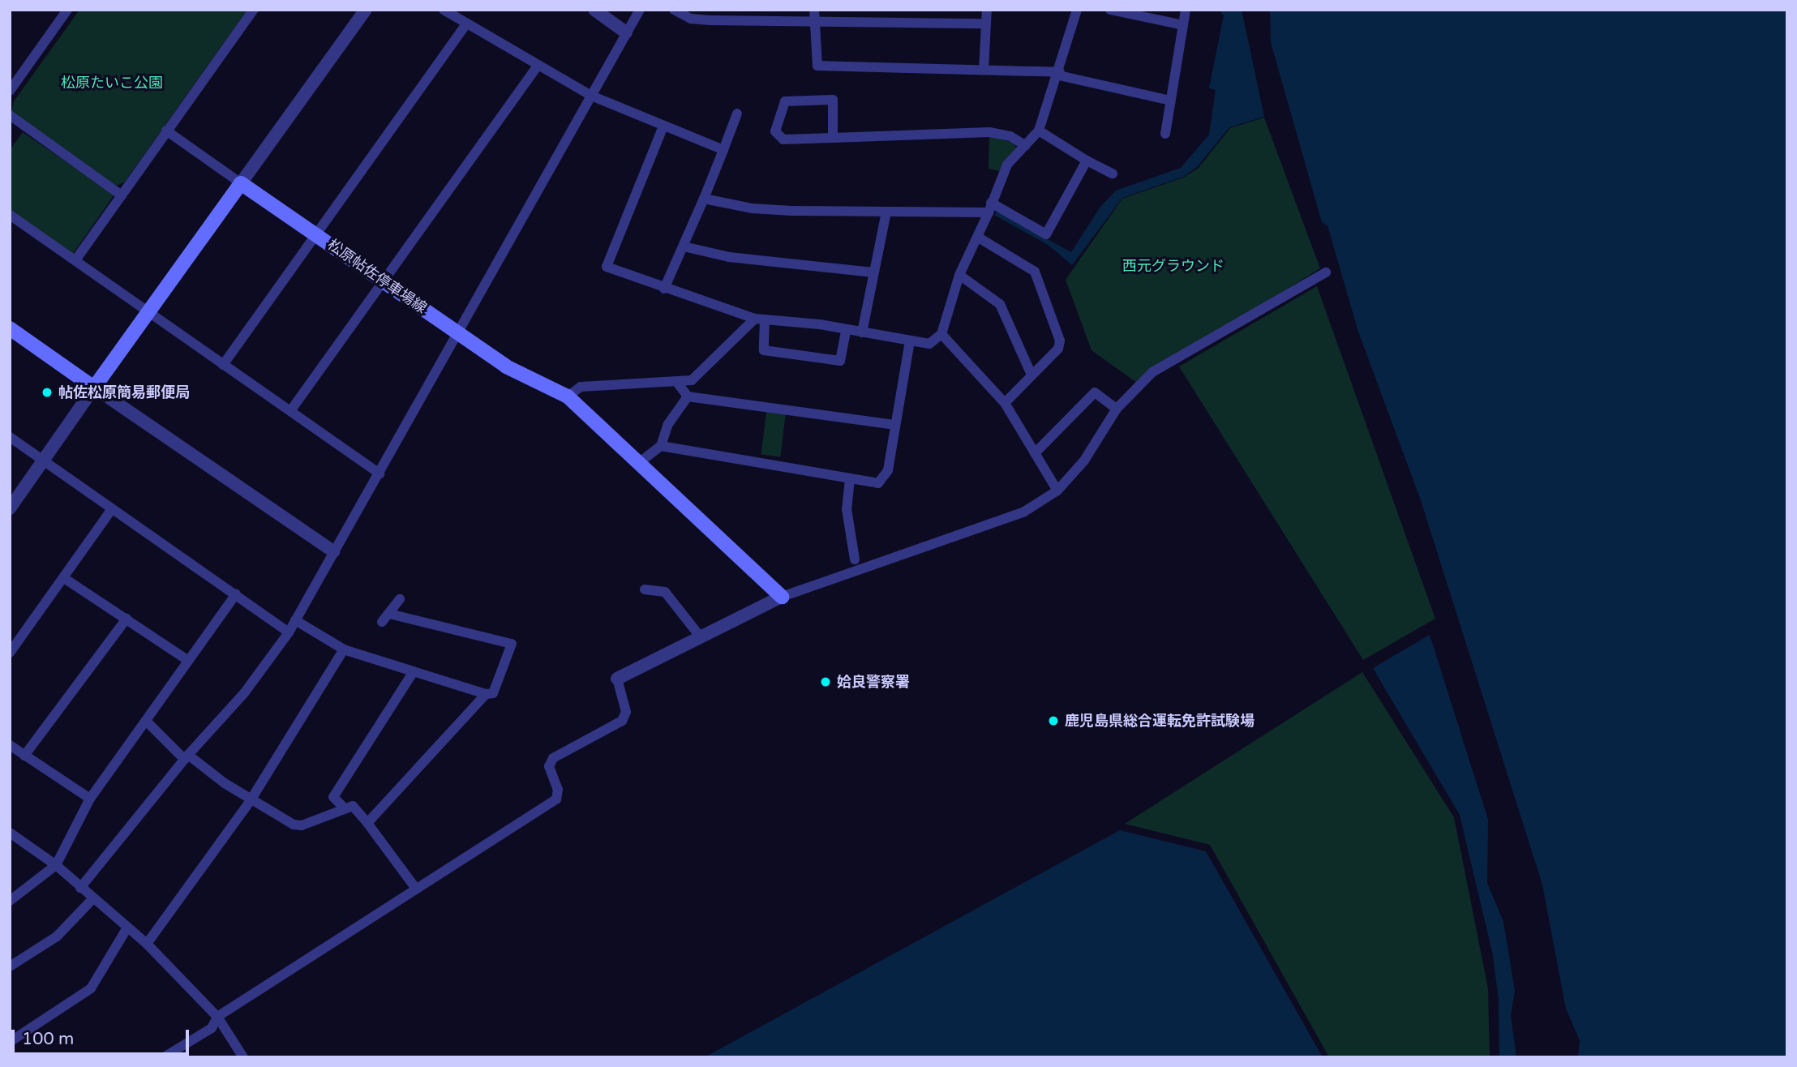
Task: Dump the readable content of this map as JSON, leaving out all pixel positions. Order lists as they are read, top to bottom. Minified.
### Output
{"streets":{"main road":["松原帖佐停車場線"]},"parks":["松原たいこ公園","西元グラウンド"],"places":["帖佐松原簡易郵便局","姶良警察署","鹿児島県総合運転免許試験場"],"scale_bar":"100 m"}
